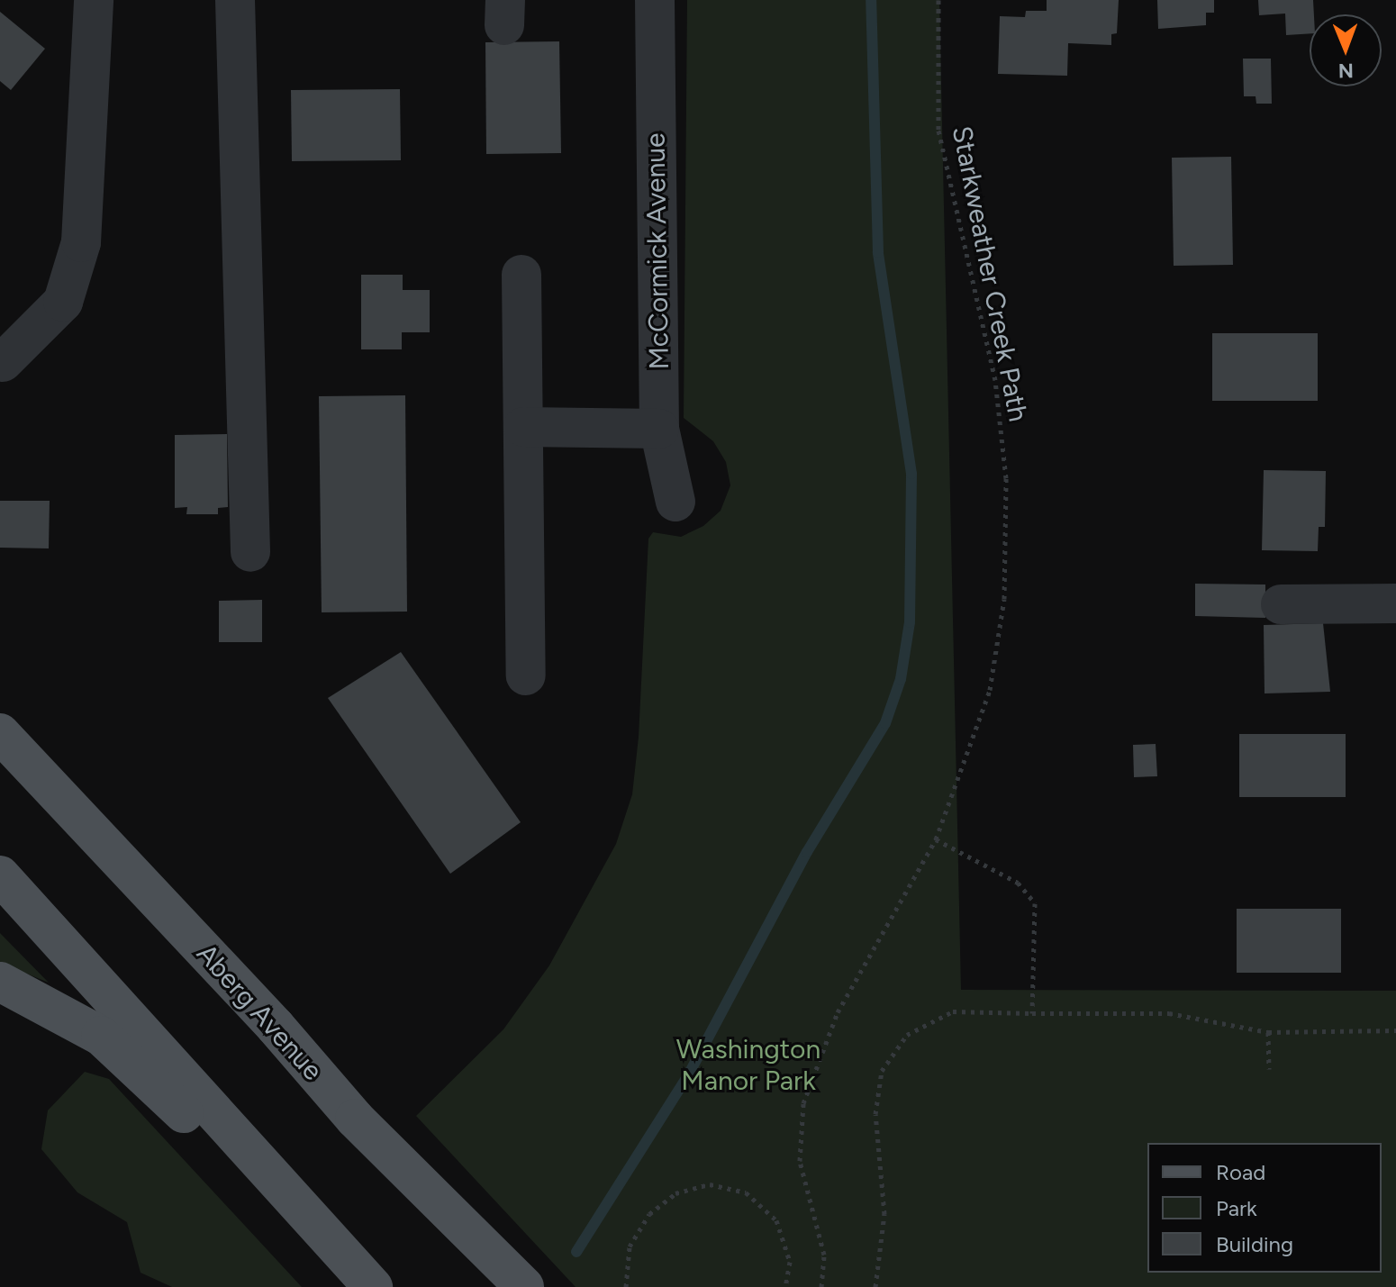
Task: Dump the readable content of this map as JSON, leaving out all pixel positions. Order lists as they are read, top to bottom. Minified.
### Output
{"streets":{"main road":["Aberg Avenue"],"street":["McCormick Avenue"],"path":["Starkweather Creek Path"]},"parks":["Washington Manor Park"],"legend":["Road","Park","Building"],"north":"bottom"}
